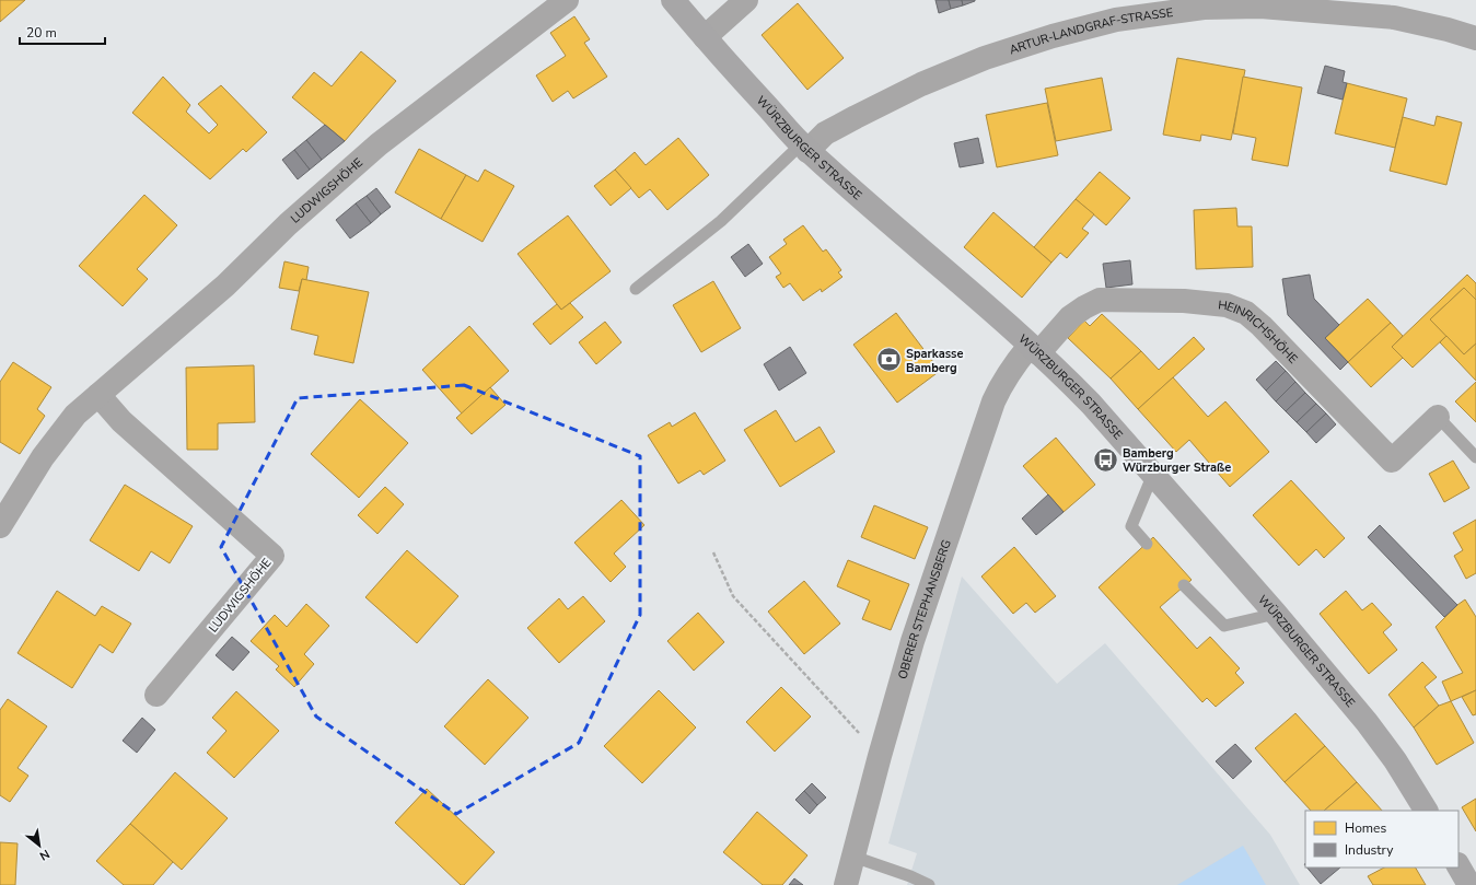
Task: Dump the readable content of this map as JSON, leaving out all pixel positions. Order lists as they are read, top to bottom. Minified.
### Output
{"streets":{"street":["ARTUR-LANDGRAF-STRASSE","WÜRZBURGER STRASSE","LUDWIGSHÖHE","HEINRICHSHÖHE","OBERER STEPHANSBERG"]},"crossings":[["ARTUR-LANDGRAF-STRASSE","WÜRZBURGER STRASSE"],["WÜRZBURGER STRASSE","HEINRICHSHÖHE"],["WÜRZBURGER STRASSE","OBERER STEPHANSBERG"],["HEINRICHSHÖHE","OBERER STEPHANSBERG"]],"places":{"bank":["Sparkasse Bamberg"],"bus stop":["Bamberg Würzburger Straße"]},"legend":["Homes","Industry"],"scale_bar":"20 m","north":"bottom right"}
